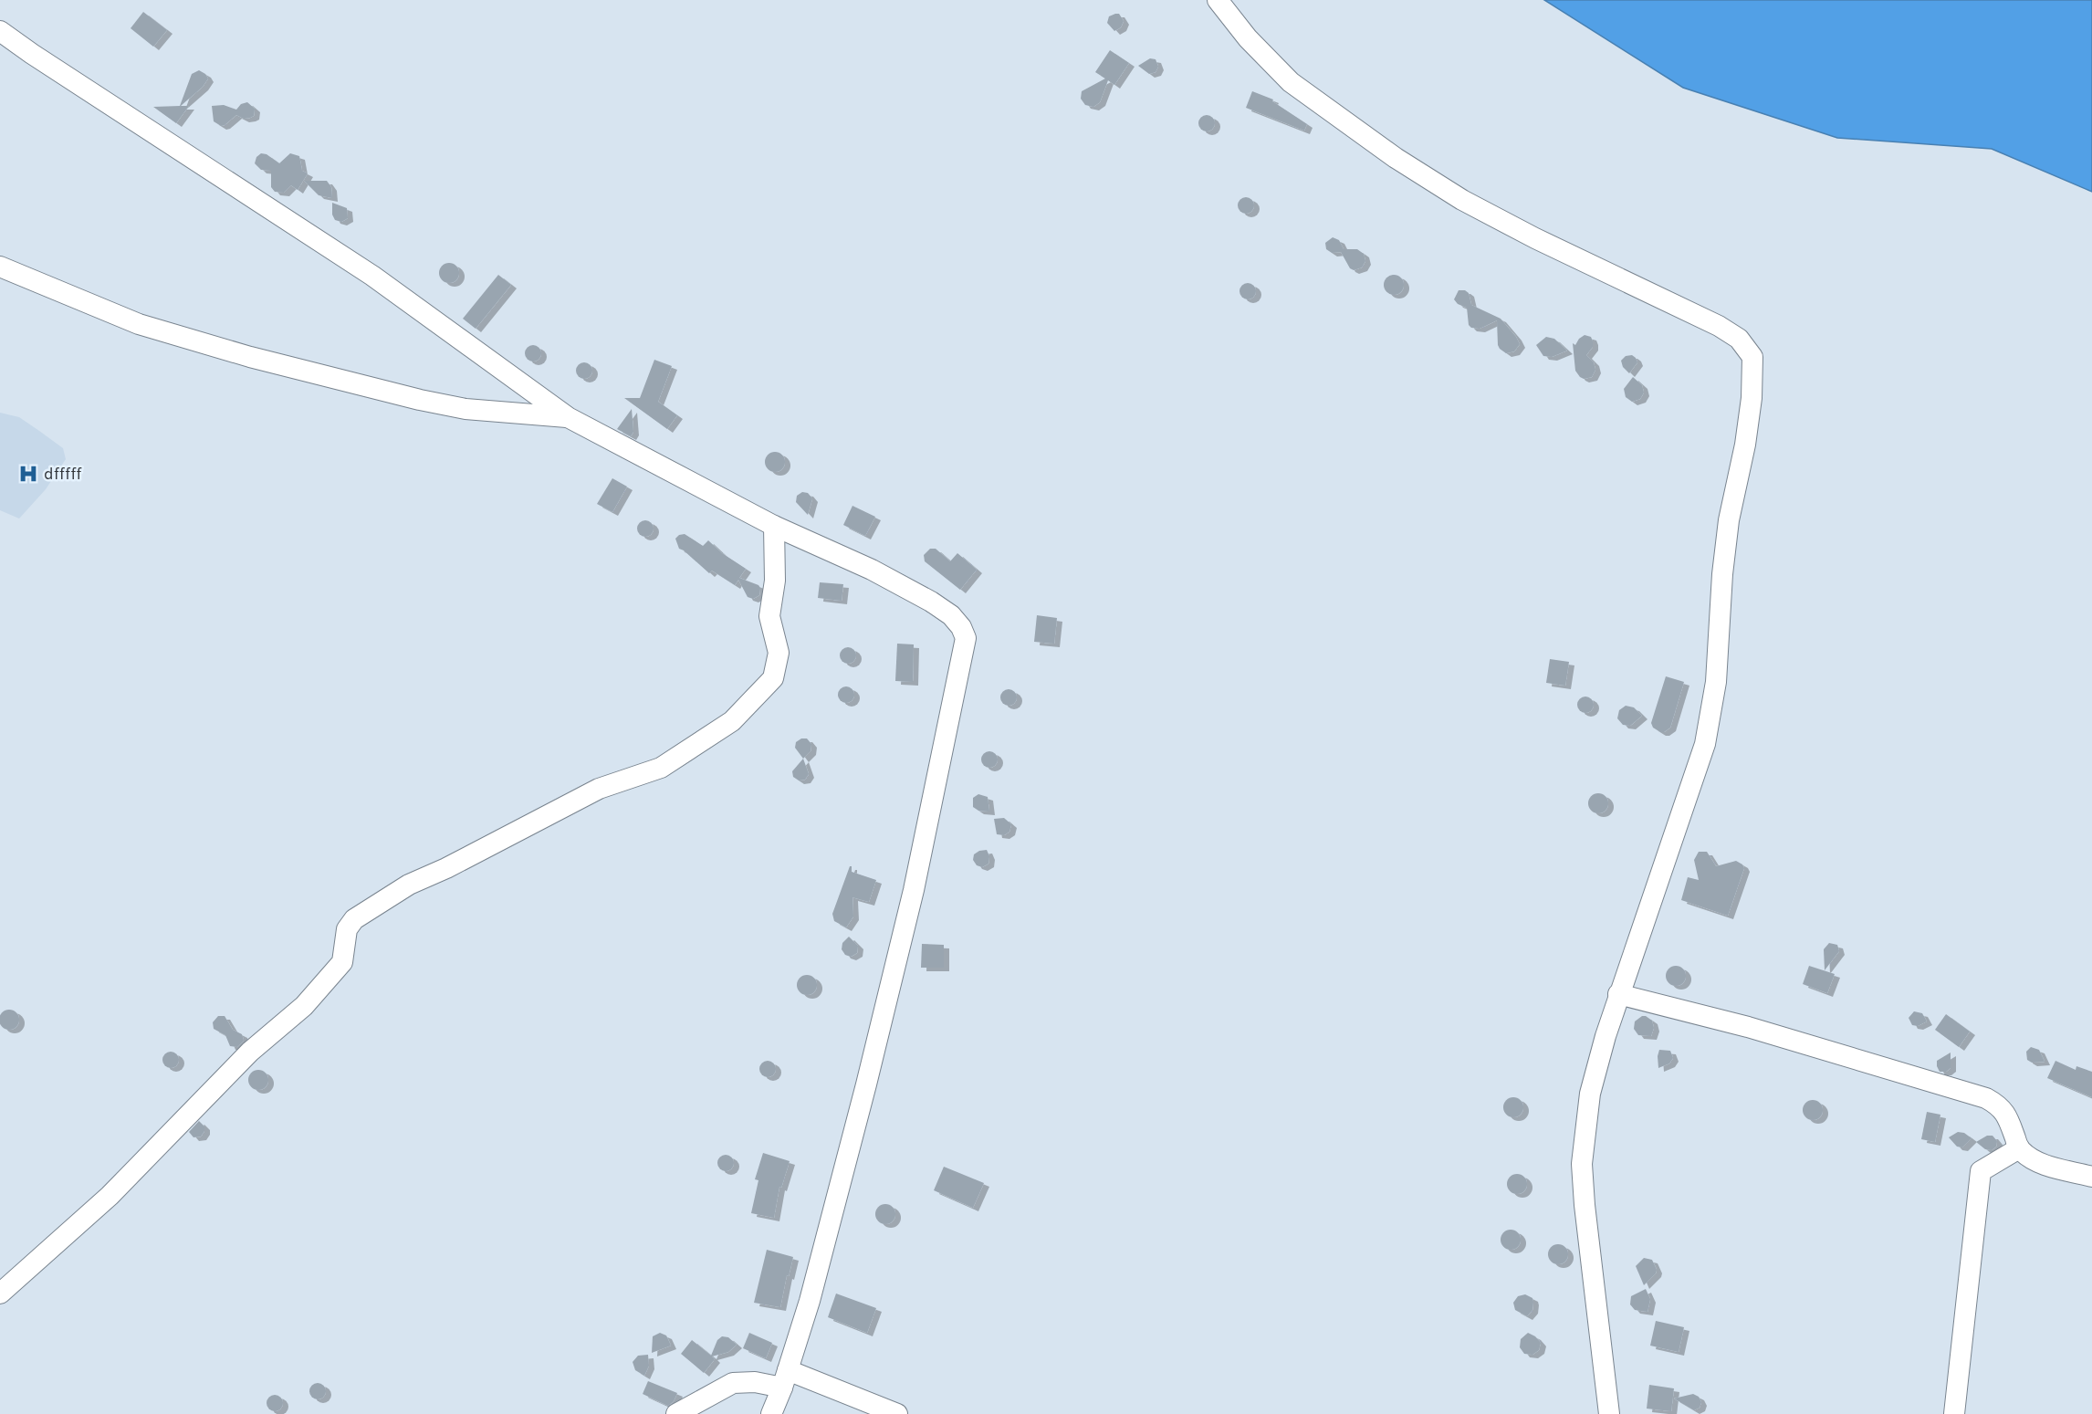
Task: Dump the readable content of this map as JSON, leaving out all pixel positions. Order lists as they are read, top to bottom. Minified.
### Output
{"places":{"hospital":["dfffff"]}}
